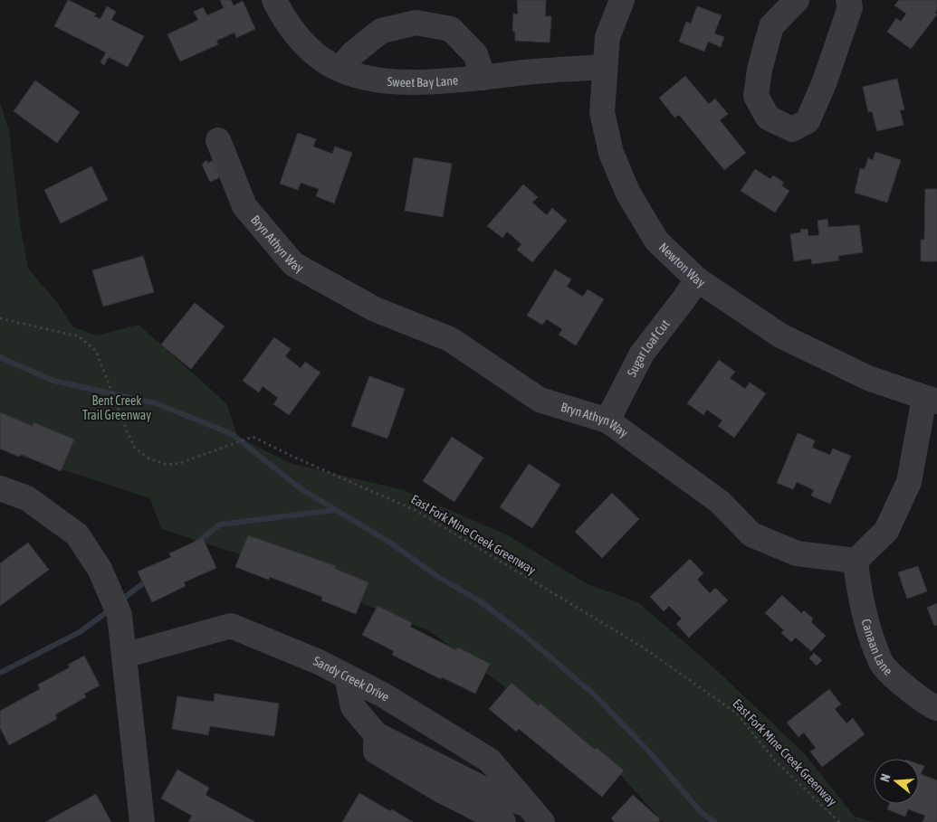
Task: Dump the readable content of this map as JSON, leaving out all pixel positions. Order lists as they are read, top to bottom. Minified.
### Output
{"streets":{"street":["Sweet Bay Lane","Bryn Athyn Way","Newton Way","Sugar Loaf Cut","Canaan Lane","Sandy Creek Drive"],"path":["East Fork Mine Creek Greenway"]},"crossings":[["Sweet Bay Lane","Newton Way"],["Bryn Athyn Way","Sugar Loaf Cut"],["Bryn Athyn Way","Canaan Lane"],["Newton Way","Sugar Loaf Cut"]],"parks":["Bent Creek Trail Greenway"],"north":"left"}
